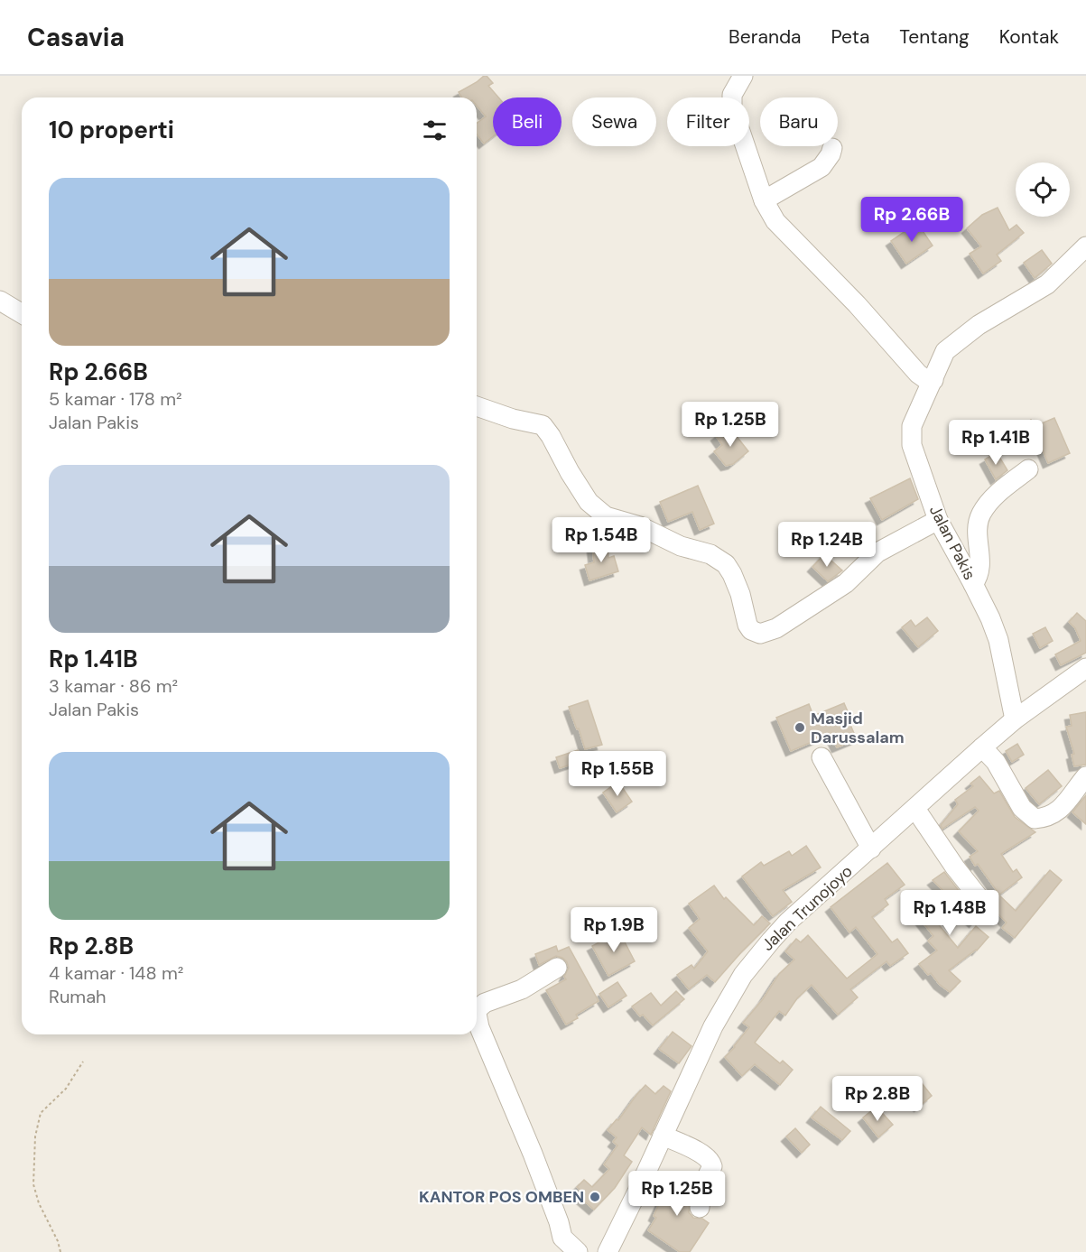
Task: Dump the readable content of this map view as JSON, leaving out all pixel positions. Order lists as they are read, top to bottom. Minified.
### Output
{"streets":{"street":["Jalan Pakis","Jalan Trunojoyo"]},"crossings":[["Jalan Pakis","Jalan Trunojoyo"]],"places":["Masjid Darussalam","KANTOR POS OMBEN"],"page":{"header":"Casavia","nav":["Beranda","Peta","Tentang","Kontak"],"chip":["Beli","Sewa","Filter","Baru"],"heading":"10 properti","list":[{"name":"Rp 2.66B","note":"5 kamar · 178 m² · Jalan Pakis"},{"name":"Rp 1.41B","note":"3 kamar · 86 m² · Jalan Pakis"},{"name":"Rp 2.8B","note":"4 kamar · 148 m² · Rumah"}],"price":["Rp 2.66B","Rp 1.25B","Rp 1.41B","Rp 1.54B","Rp 1.24B","Rp 1.55B","Rp 1.48B","Rp 1.9B","Rp 2.8B","Rp 1.25B"]}}
